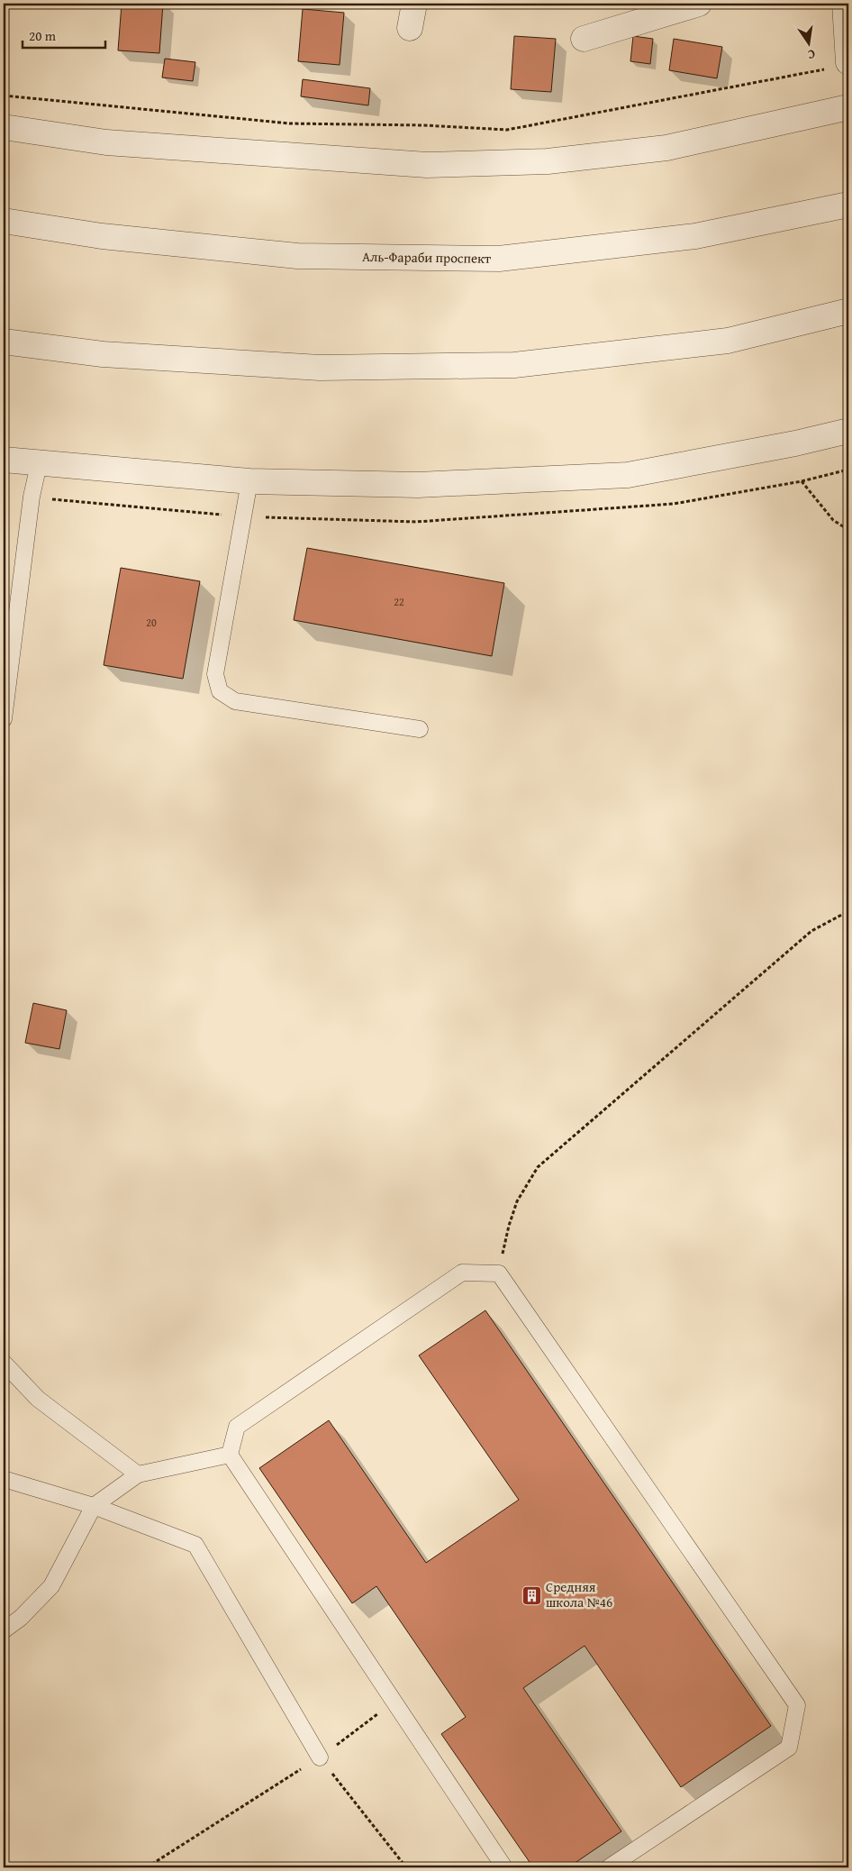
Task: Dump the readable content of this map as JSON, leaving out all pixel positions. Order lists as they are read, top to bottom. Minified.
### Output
{"streets":{"street":["Аль-Фараби проспект"]},"places":{"building":["Средняя школа №46"]},"house_numbers":["22","20"],"scale_bar":"20 m","north":"bottom"}
